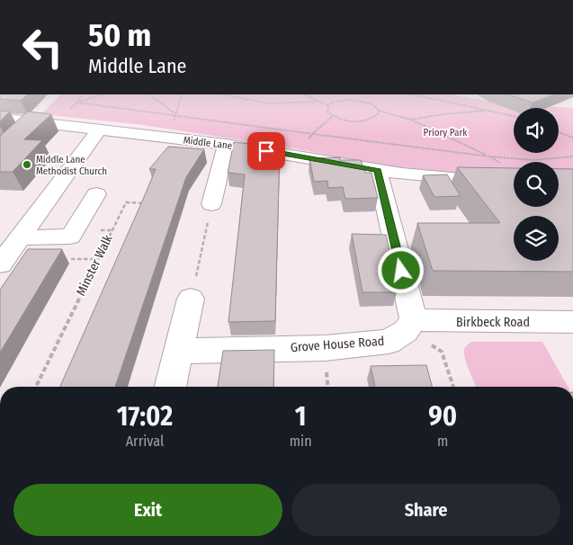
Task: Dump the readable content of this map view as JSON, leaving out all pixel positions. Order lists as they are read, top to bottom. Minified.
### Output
{"streets":{"street":["Middle Lane","Birkbeck Road","Grove House Road"],"path":["Minster Walk"]},"crossings":[["Birkbeck Road","Grove House Road"]],"parks":["Priory Park"],"places":["Middle Lane Methodist Church"],"page":{"turn":["50 m","Middle Lane"],"eta":["17:02","Arrival","1","min","90","m"],"buttons":["Exit","Share"]}}
